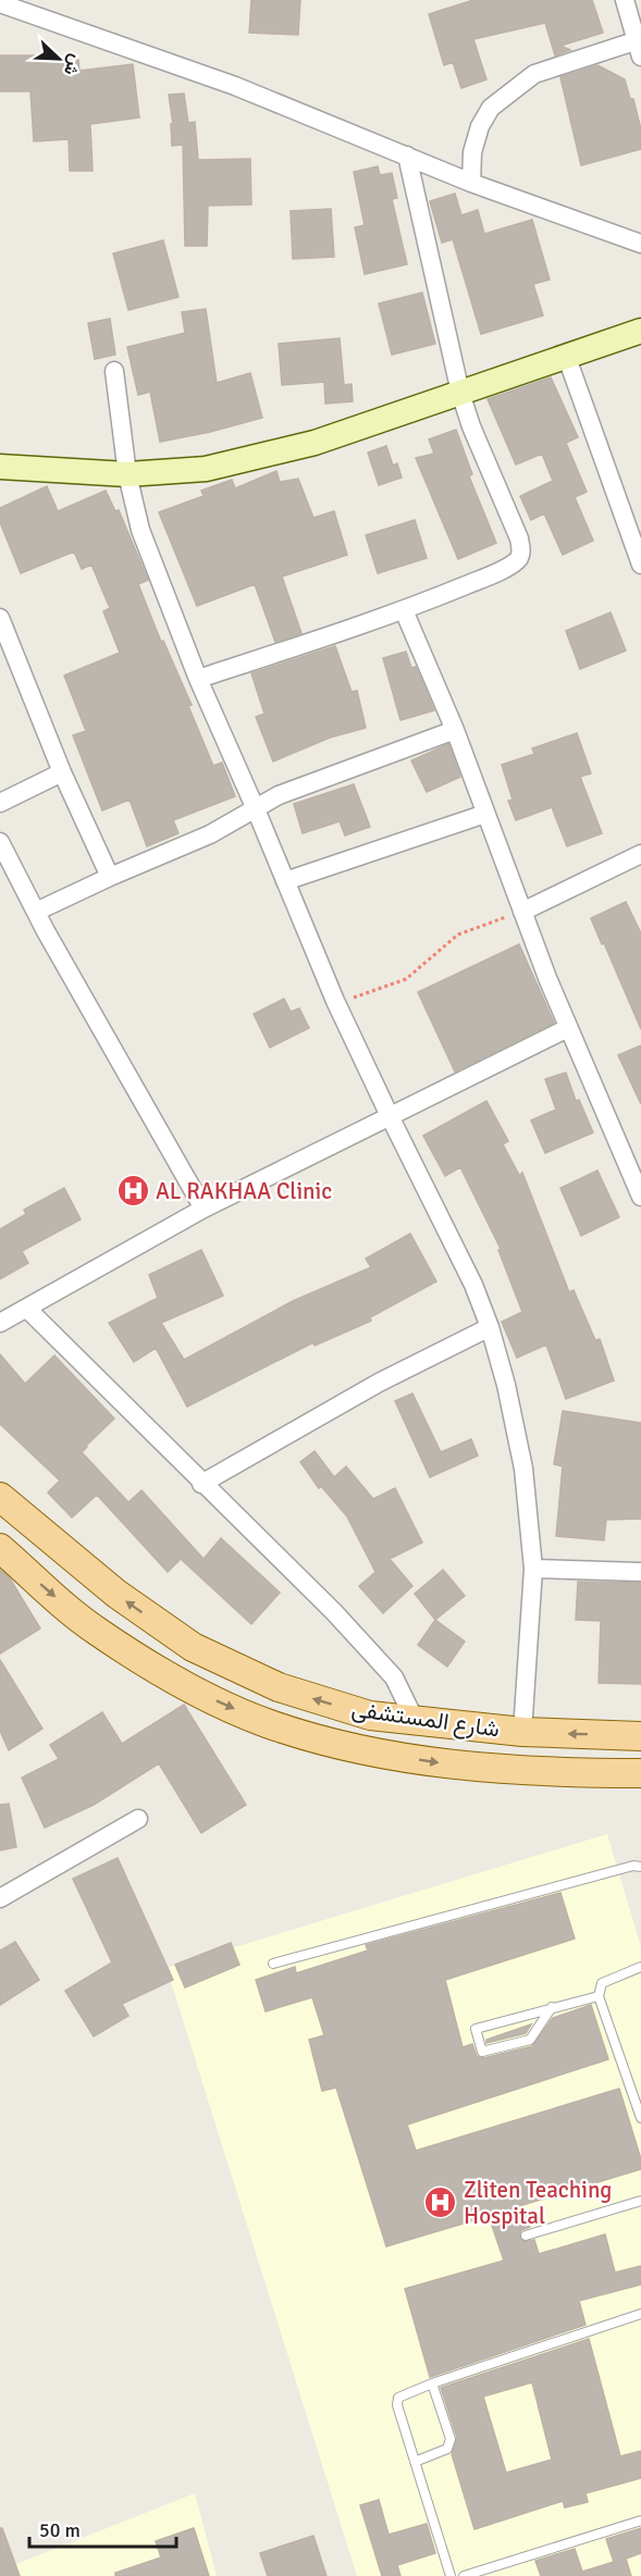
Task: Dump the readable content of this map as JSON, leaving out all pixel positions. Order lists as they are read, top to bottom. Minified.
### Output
{"streets":{"main road":["شارع المستشفى"]},"places":{"hospital":["AL RAKHAA Clinic","Zliten Teaching Hospital"]},"scale_bar":"50 m","north":"bottom right"}
